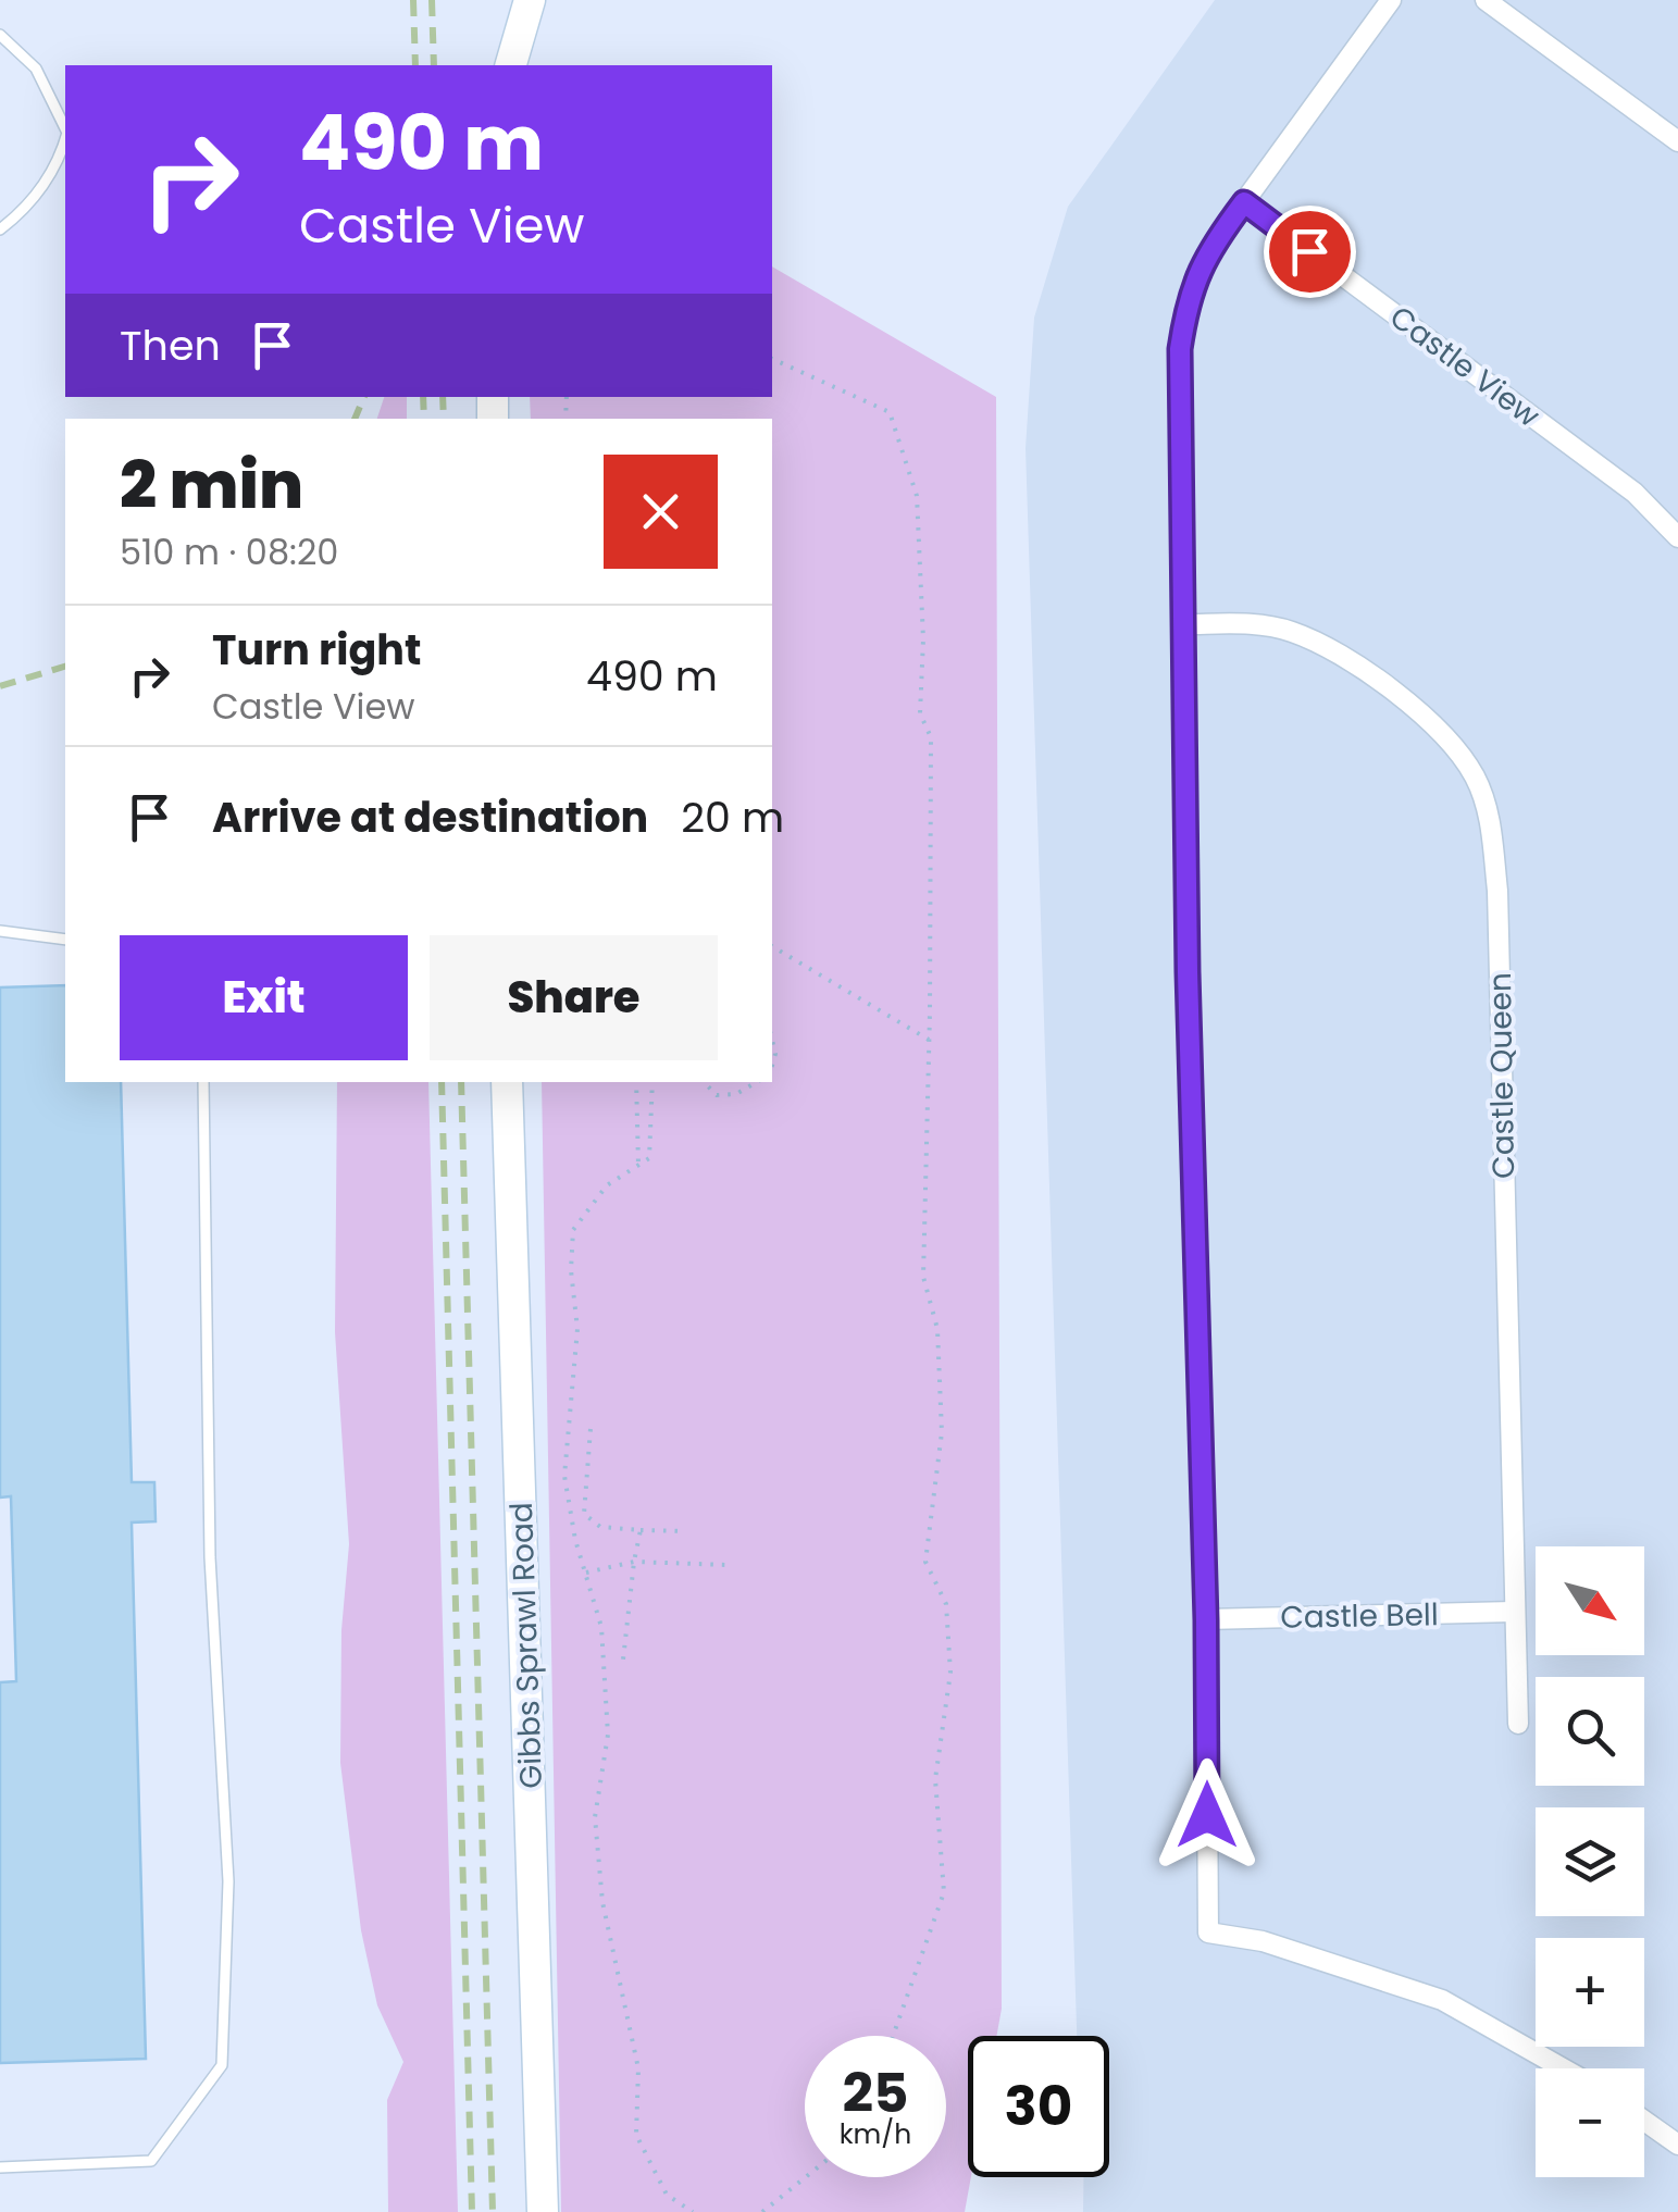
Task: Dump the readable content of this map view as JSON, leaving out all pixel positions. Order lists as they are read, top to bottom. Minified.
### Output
{"streets":{"main road":["Gibbs Sprawl Road"],"street":["Castle View","Castle Queen","Castle Bell"]},"crossings":[["Castle Queen","Castle Bell"]],"north":"bottom right","page":{"turn":["490 m","Castle View"],"then":"Then","heading":["2 min","510 m · 08:20"],"list":[{"name":"Turn right","note":"Castle View","value":"490 m"},{"name":"Arrive at destination","value":"20 m"}],"buttons":["Exit","Share"],"map_buttons":["+","−"],"speed":"25 km/h","limit":"30"}}
